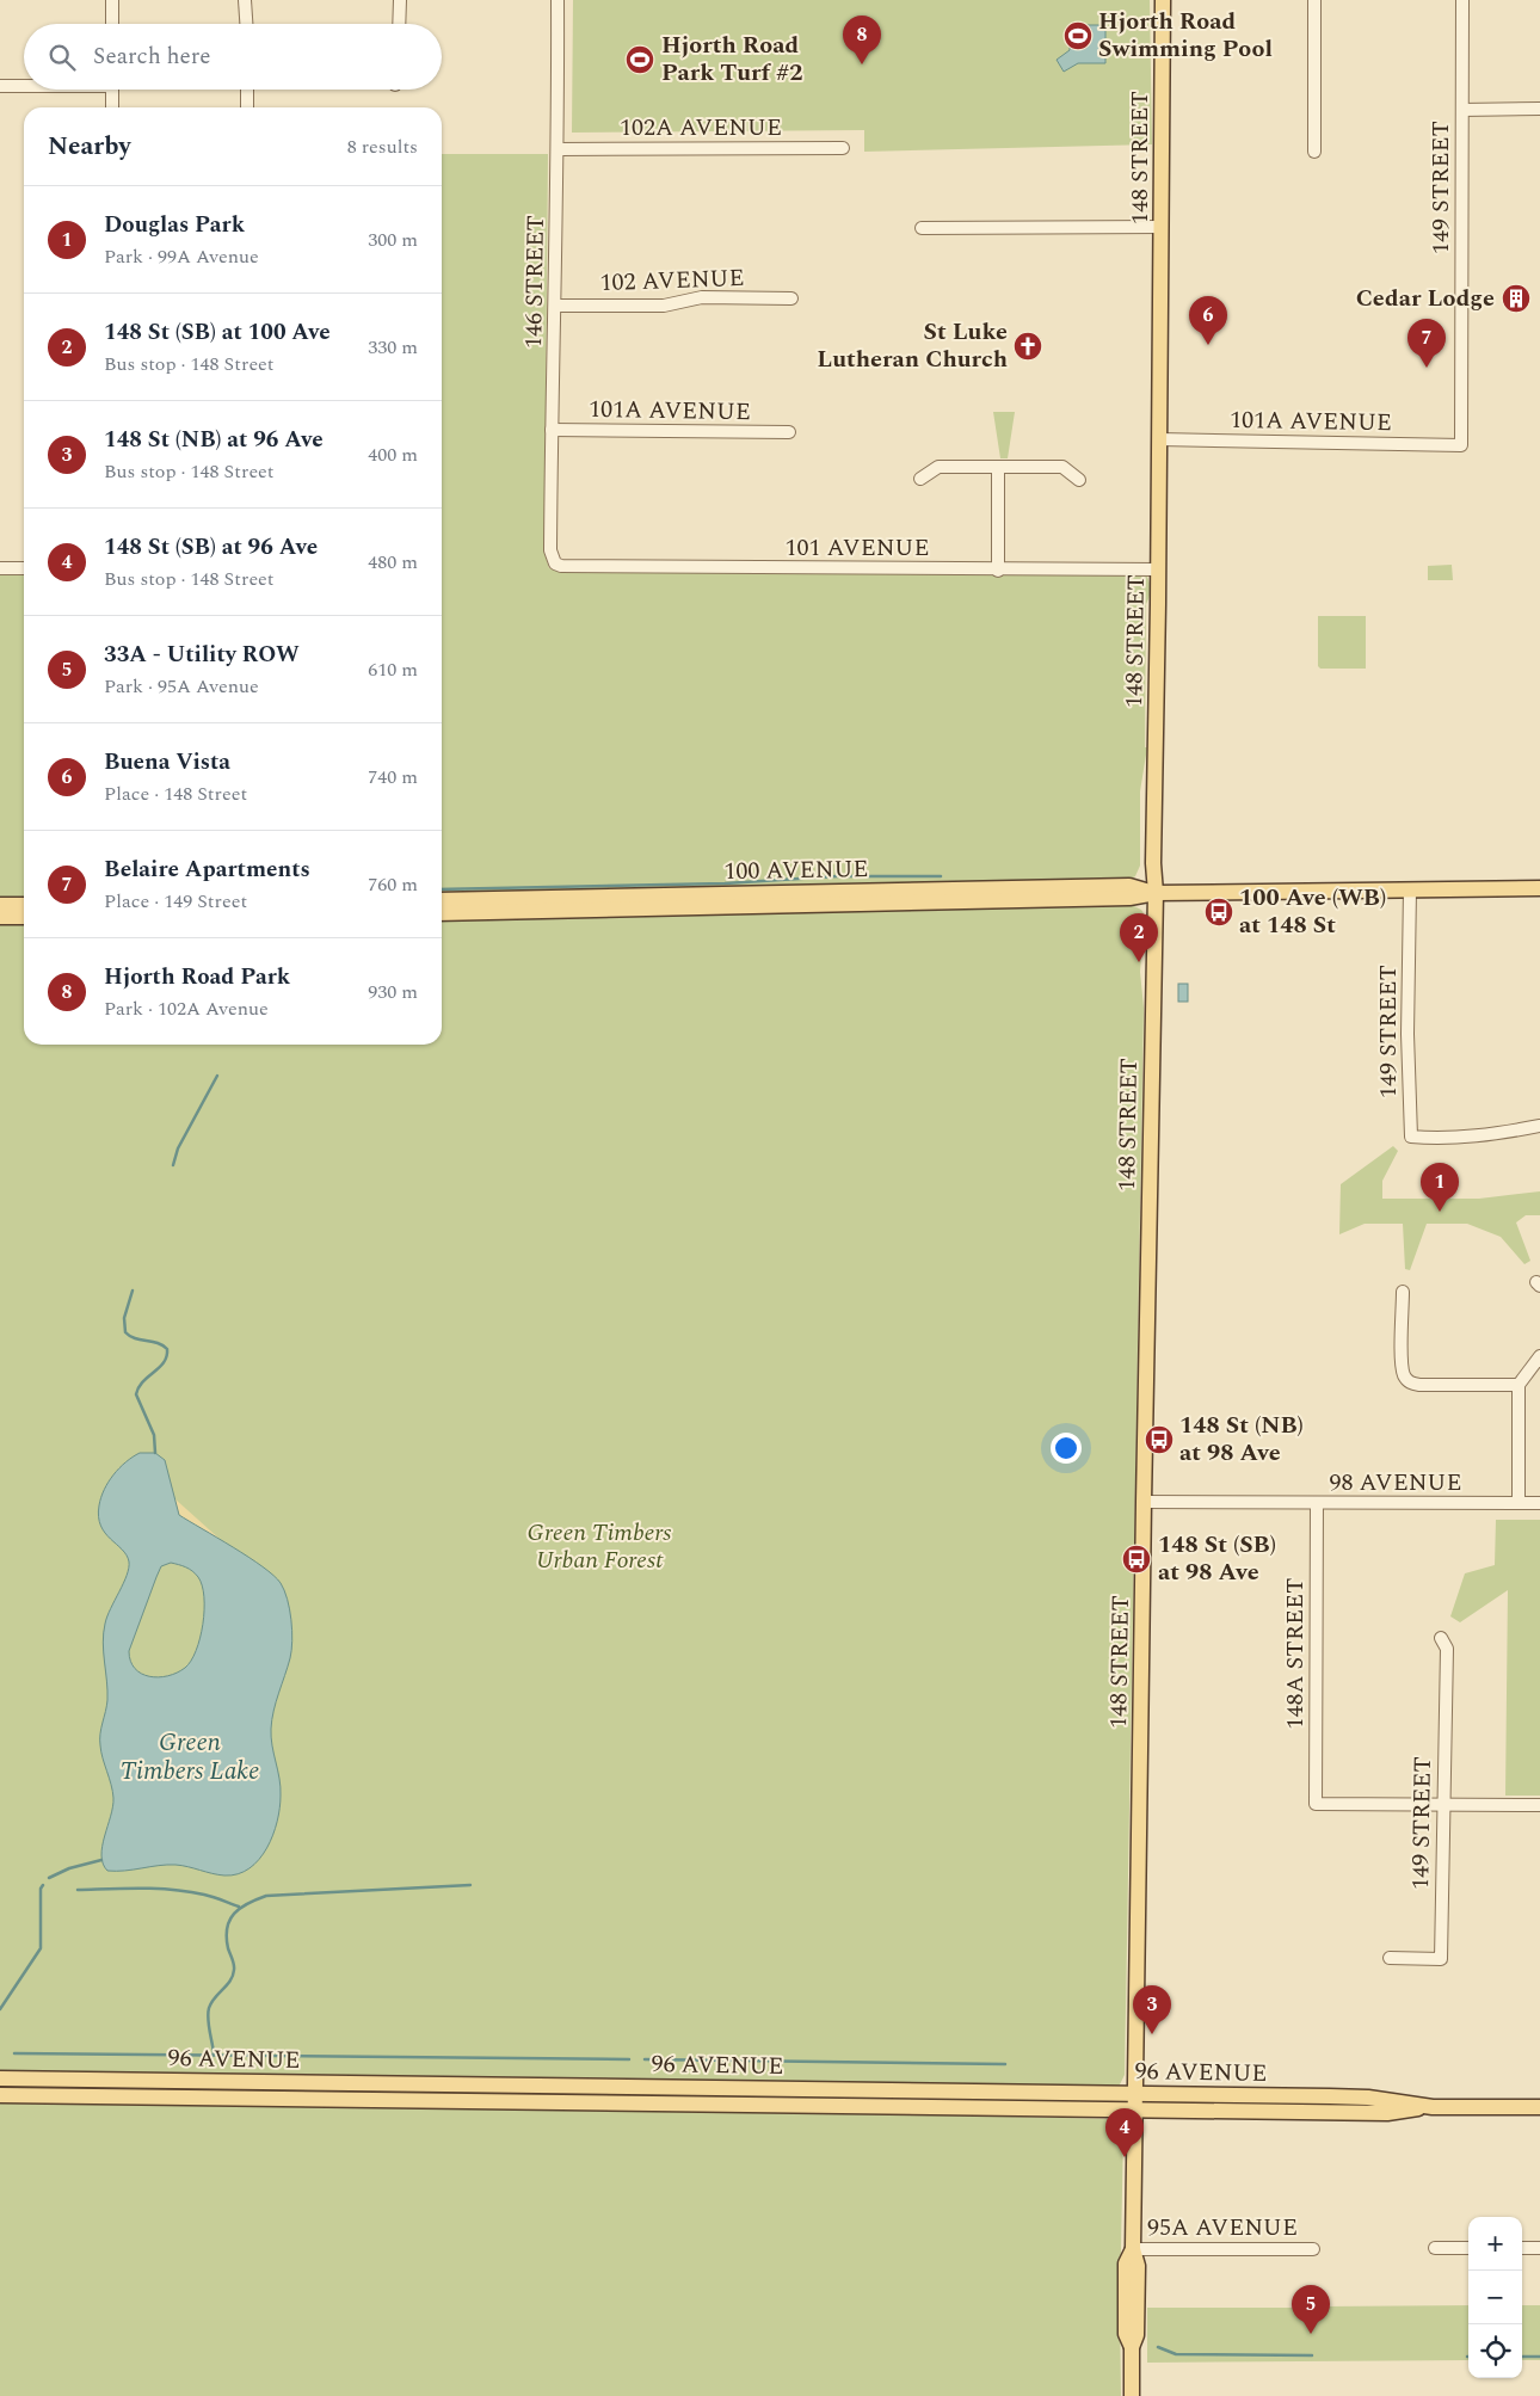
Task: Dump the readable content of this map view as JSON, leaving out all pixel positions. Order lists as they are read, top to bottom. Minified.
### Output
{"streets":{"main road":["148 STREET","100 AVENUE","96 AVENUE"],"street":["102A AVENUE","149 STREET","102 AVENUE","146 STREET","101A AVENUE","101 AVENUE","98 AVENUE","148A STREET","95A AVENUE"]},"crossings":[["102A AVENUE","146 STREET"],["148 STREET","101A AVENUE"],["148 STREET","101 AVENUE"],["148 STREET","100 AVENUE"],["148 STREET","98 AVENUE"],["148 STREET","96 AVENUE"],["148 STREET","95A AVENUE"],["149 STREET","101A AVENUE"],["149 STREET","100 AVENUE"],["149 STREET","148A STREET"],["102 AVENUE","146 STREET"],["146 STREET","101A AVENUE"],["146 STREET","101 AVENUE"],["98 AVENUE","148A STREET"]],"water":["Green Timbers Lake"],"parks":["Green Timbers Urban Forest"],"places":{"sports":["Hjorth Road Swimming Pool","Hjorth Road Park Turf #2"],"building":["Cedar Lodge"],"church":["St Luke Lutheran Church"],"bus stop":["100 Ave (WB) at 148 St","148 St (NB) at 98 Ave","148 St (SB) at 98 Ave"]},"page":{"pins":["8","6","7","2","1","3","4","5"],"search":"Search here","heading":["Nearby","8 results"],"list":[{"mark":"1","name":"Douglas Park","note":"Park · 99A Avenue","value":"300 m"},{"mark":"2","name":"148 St (SB) at 100 Ave","note":"Bus stop · 148 Street","value":"330 m"},{"mark":"3","name":"148 St (NB) at 96 Ave","note":"Bus stop · 148 Street","value":"400 m"},{"mark":"4","name":"148 St (SB) at 96 Ave","note":"Bus stop · 148 Street","value":"480 m"},{"mark":"5","name":"33A - Utility ROW","note":"Park · 95A Avenue","value":"610 m"},{"mark":"6","name":"Buena Vista","note":"Place · 148 Street","value":"740 m"},{"mark":"7","name":"Belaire Apartments","note":"Place · 149 Street","value":"760 m"},{"mark":"8","name":"Hjorth Road Park","note":"Park · 102A Avenue","value":"930 m"}],"map_buttons":["+","−"]}}
